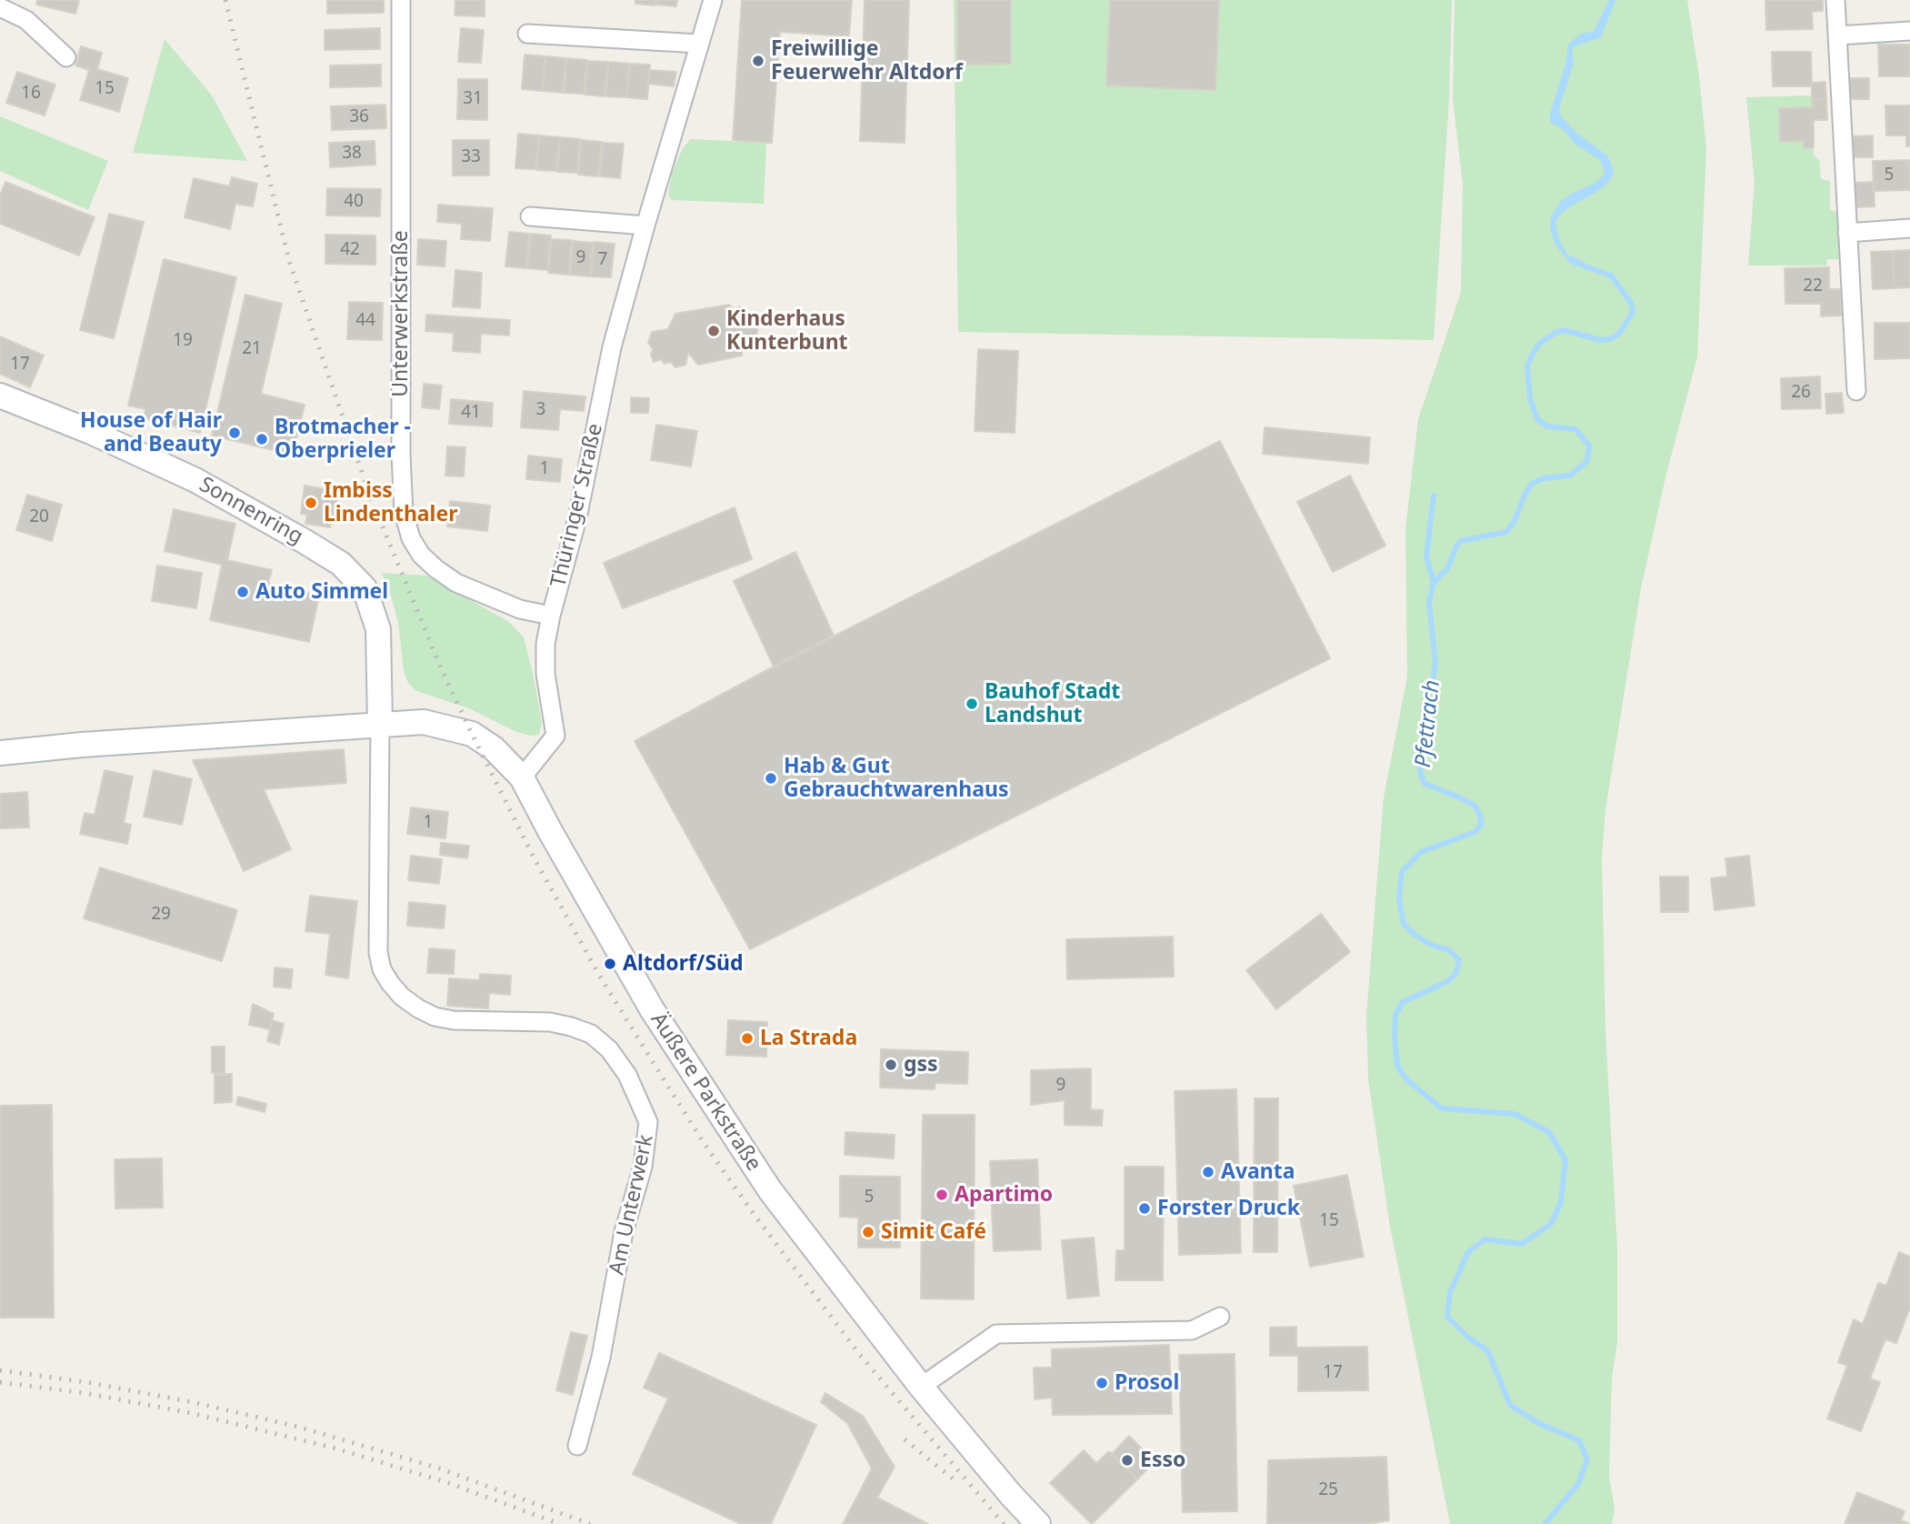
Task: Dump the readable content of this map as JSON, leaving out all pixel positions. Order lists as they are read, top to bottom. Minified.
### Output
{"streets":{"street":["Unterwerkstraße","Thüringer Straße","Sonnenring","Äußere Parkstraße","Am Unterwerk"]},"crossings":[["Unterwerkstraße","Thüringer Straße"],["Thüringer Straße","Äußere Parkstraße"],["Sonnenring","Am Unterwerk"]],"water":["Pfettrach"],"places":["Freiwillige Feuerwehr Altdorf","Kinderhaus Kunterbunt","House of Hair and Beauty","Brotmacher - Oberprieler","Imbiss Lindenthaler","Auto Simmel","Bauhof Stadt Landshut","Hab & Gut Gebrauchtwarenhaus","Altdorf/Süd","La Strada","gss","Avanta","Apartimo","Forster Druck","Simit Café","Prosol","Esso"],"house_numbers":["15","16","31","36","38","33","5","40","42","9","7","22","44","19","21","17","26","3","41","1","20","1","29","9","5","15","17","25"]}
